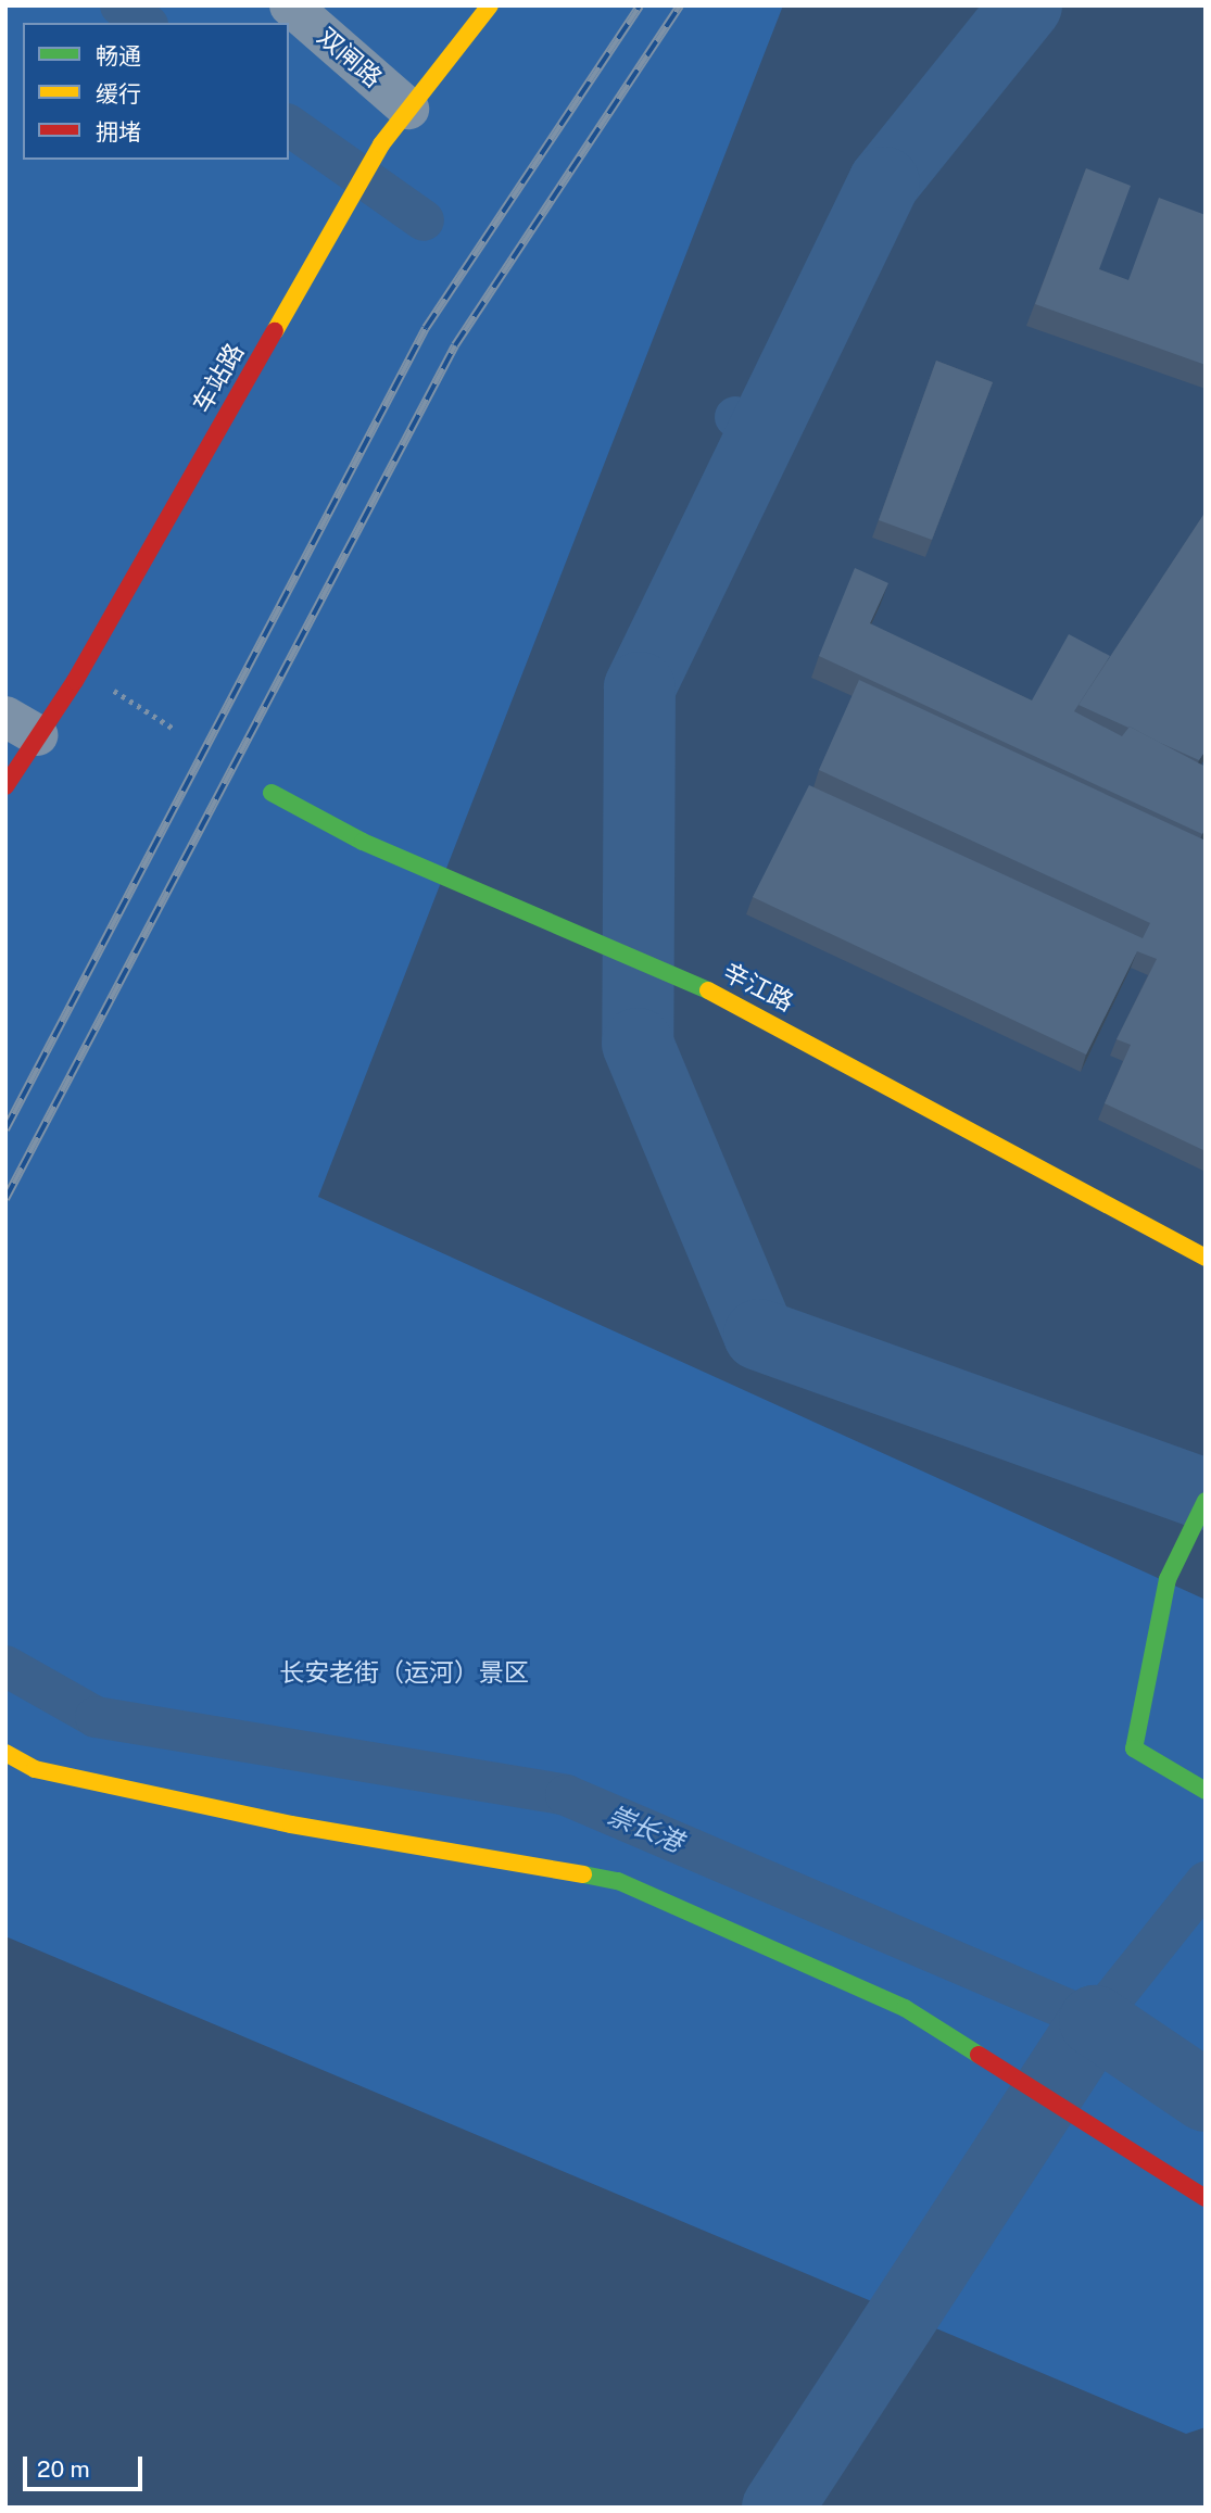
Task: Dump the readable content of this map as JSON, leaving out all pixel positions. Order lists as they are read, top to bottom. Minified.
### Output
{"streets":{"street":["双闸路","车站路","辛江路"]},"crossings":[["双闸路","车站路"]],"water":["崇长港"],"parks":["长安老街（运河）景区"],"legend":["畅通","缓行","拥堵"],"scale_bar":"20 m"}
